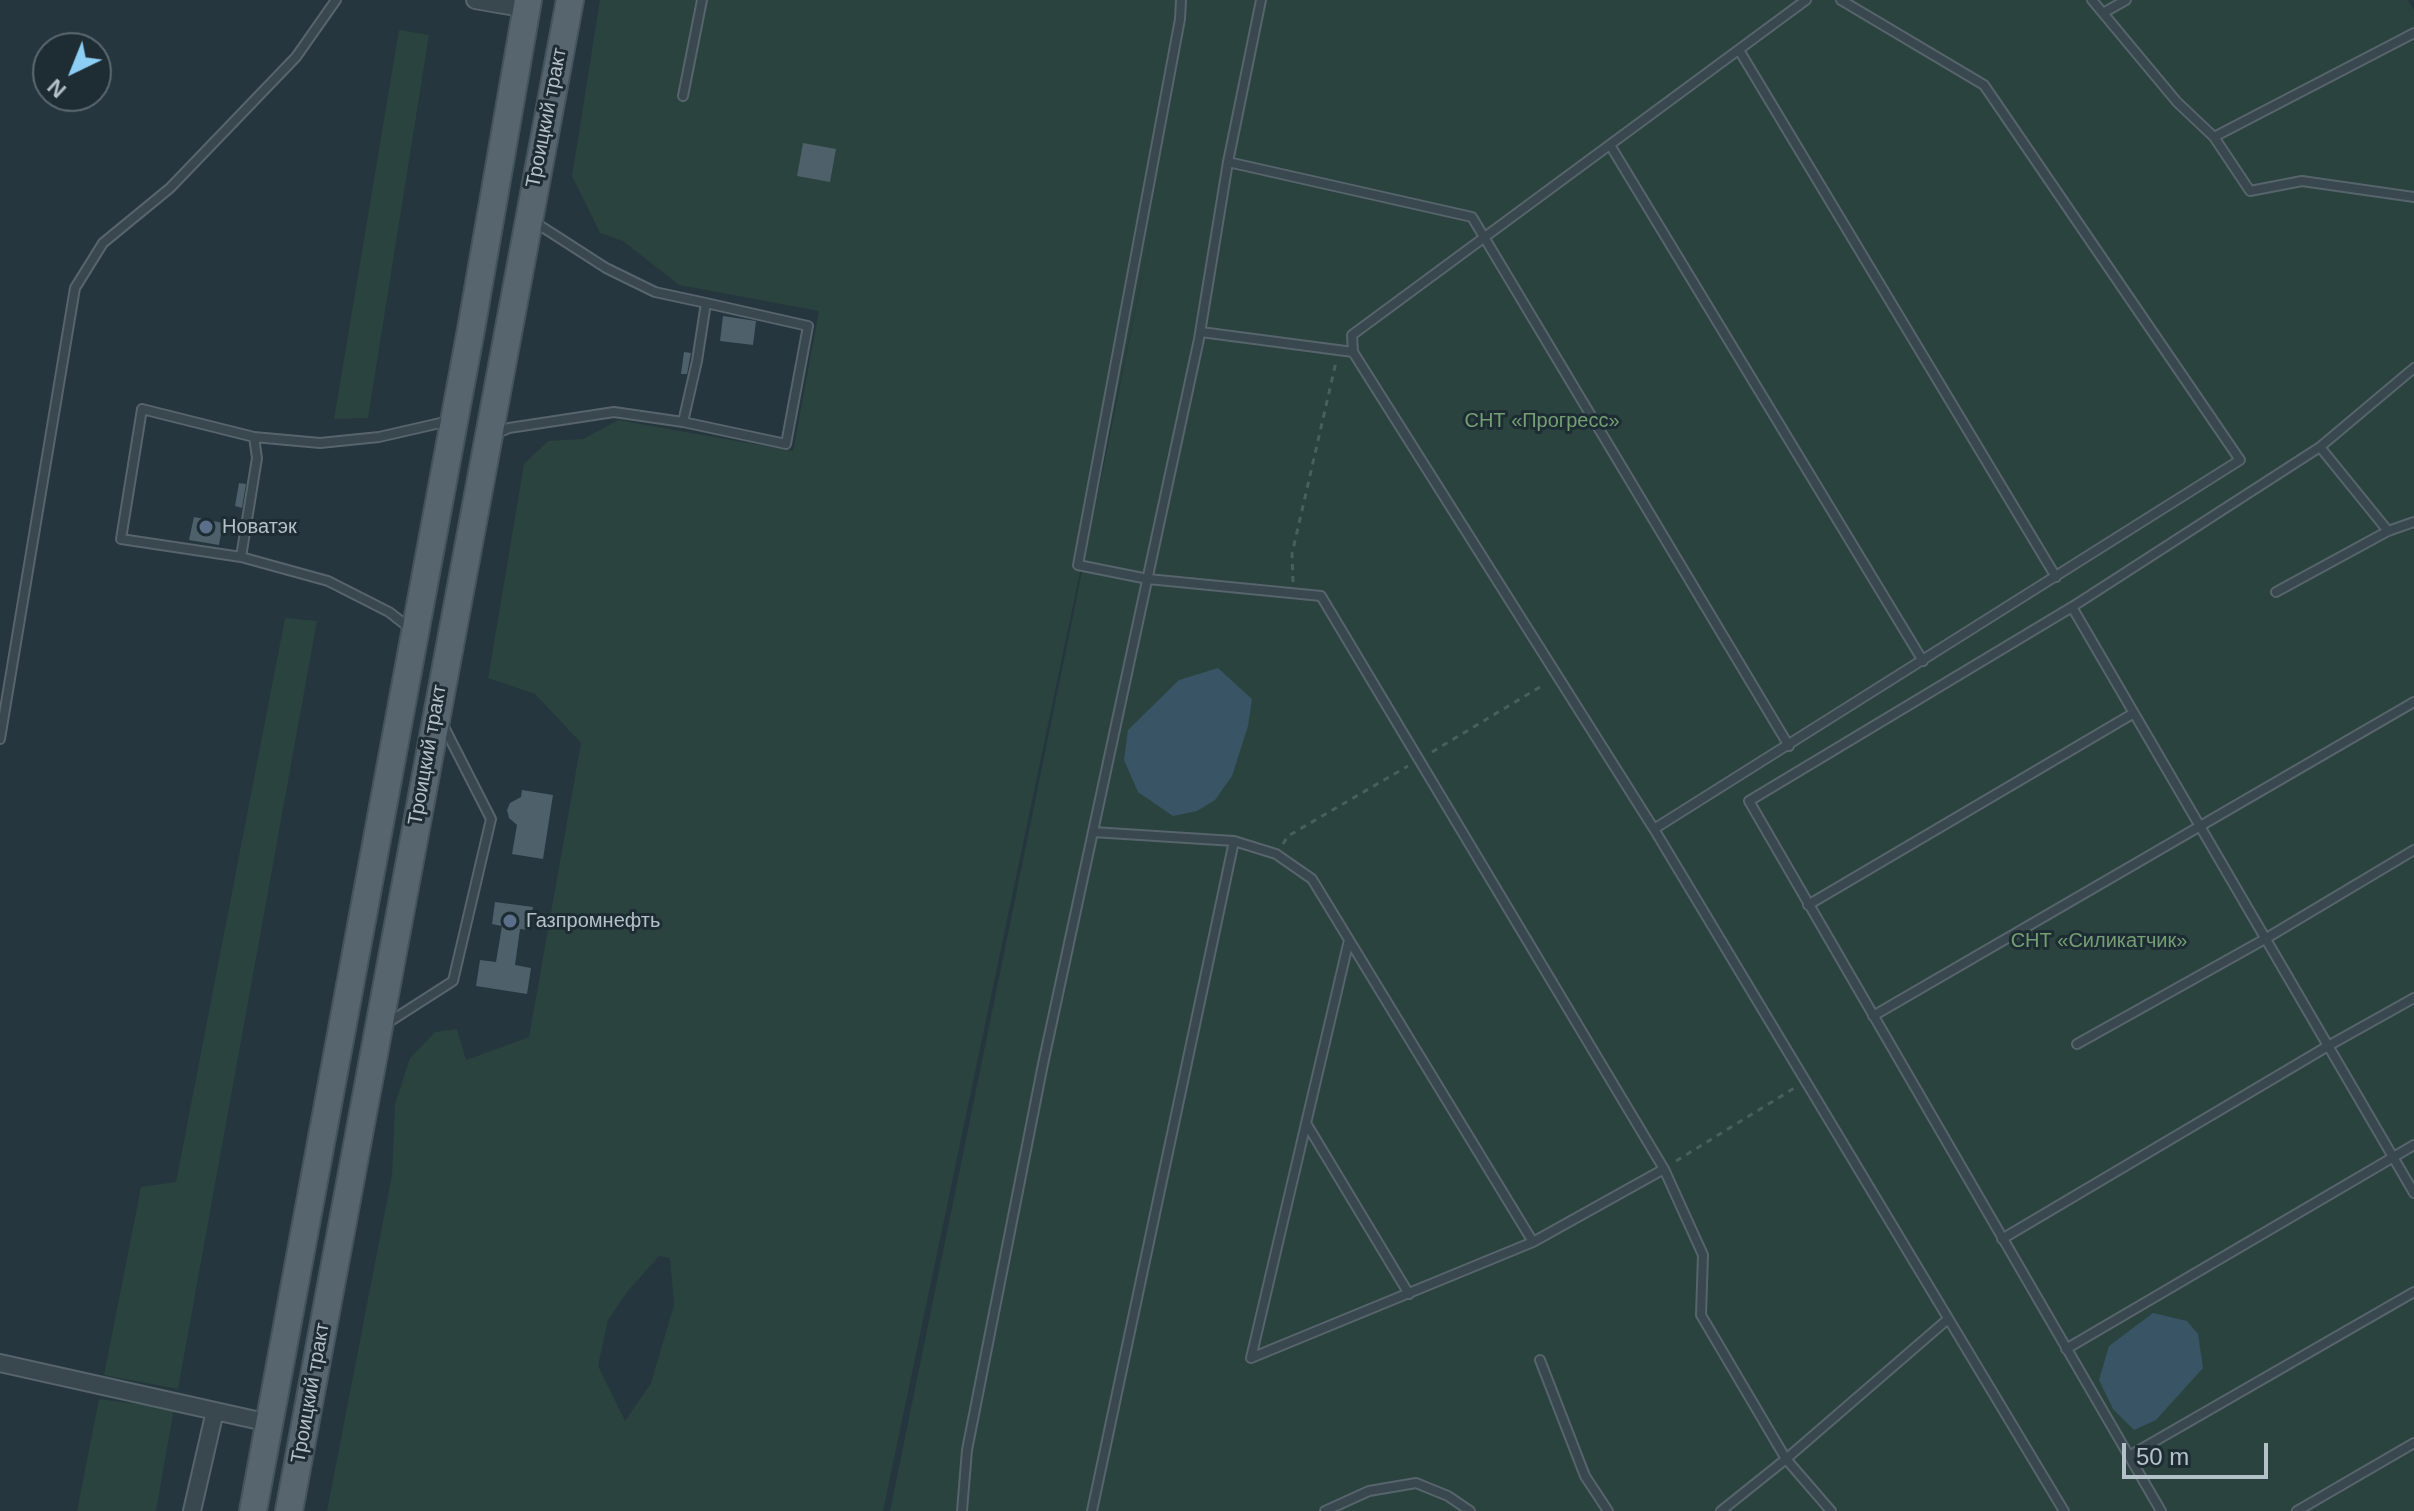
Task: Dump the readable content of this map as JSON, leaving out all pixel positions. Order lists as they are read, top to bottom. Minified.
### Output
{"streets":{"main road":["Троицкий тракт"]},"parks":["СНТ «Прогресс»","СНТ «Силикатчик»"],"places":["Новатэк","Газпромнефть"],"scale_bar":"50 m","north":"bottom left"}
